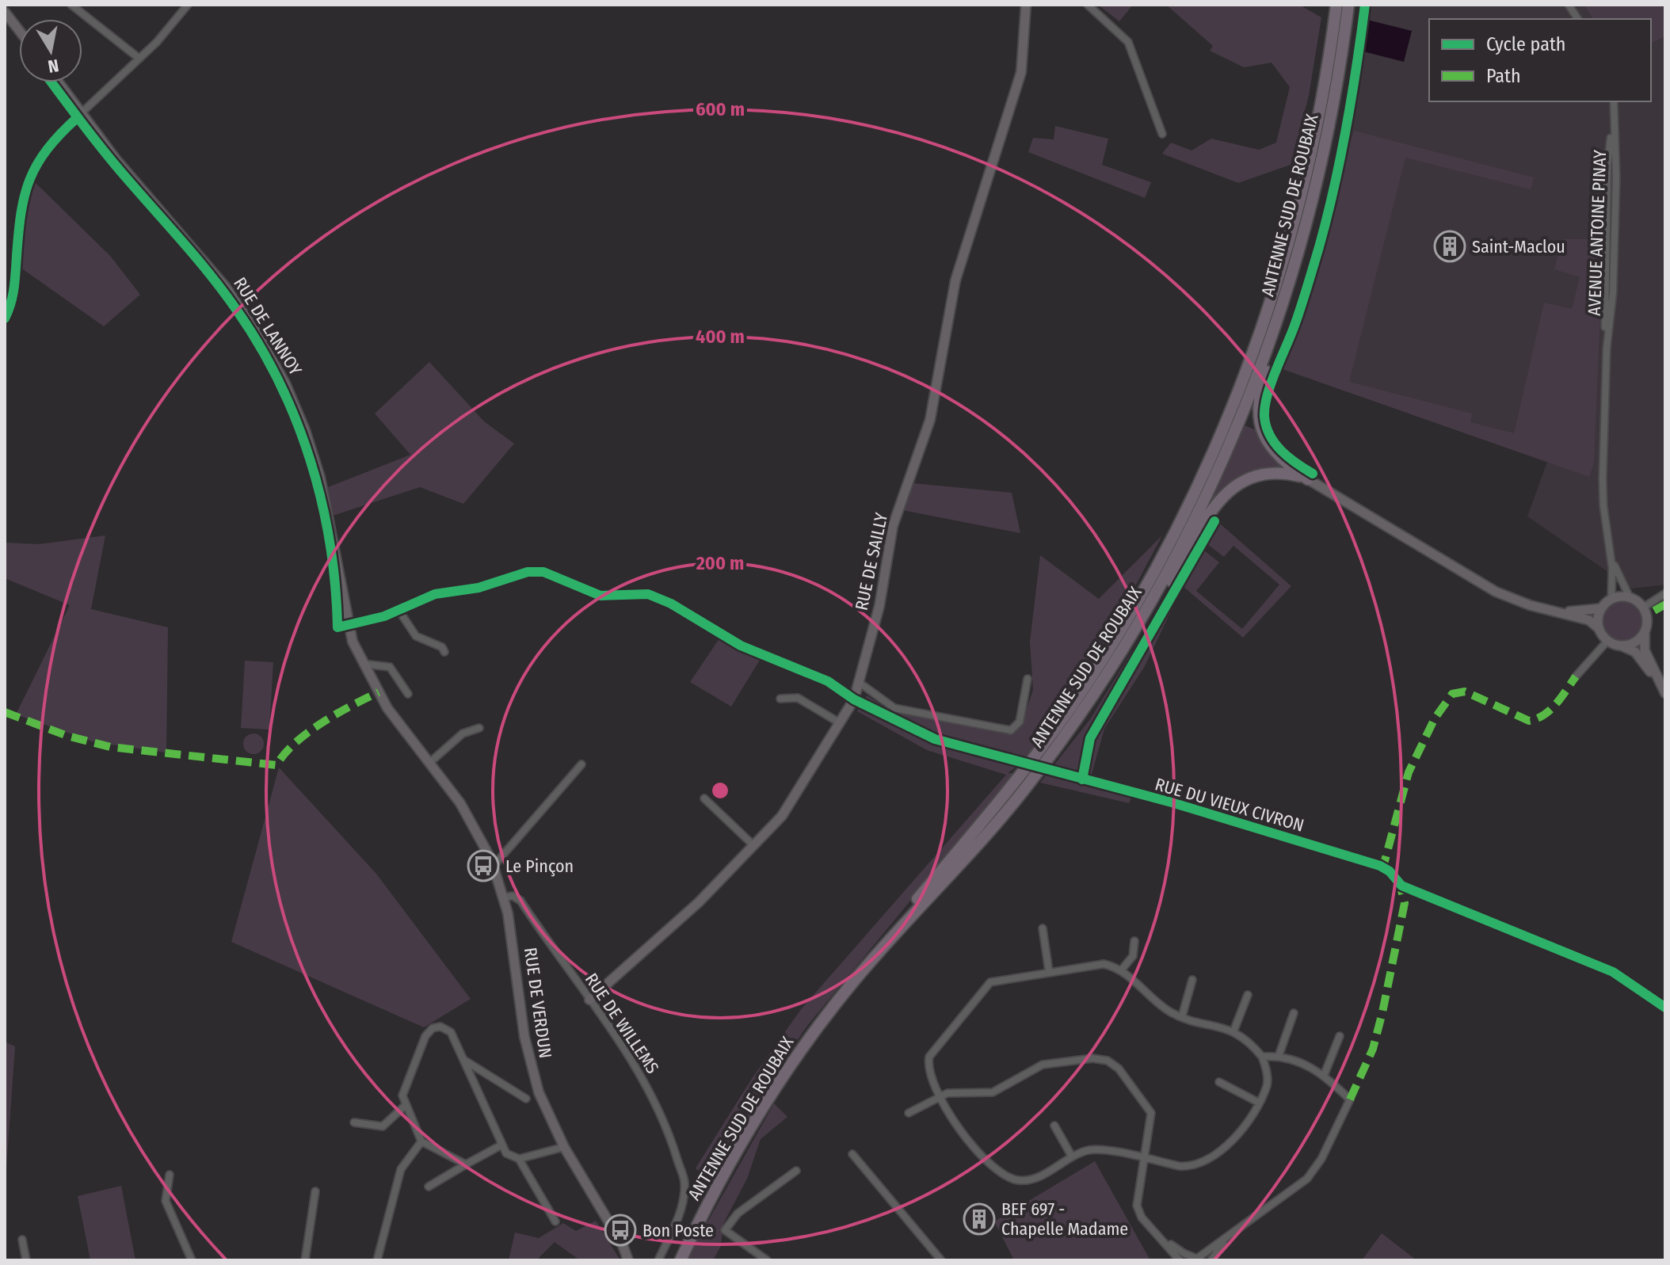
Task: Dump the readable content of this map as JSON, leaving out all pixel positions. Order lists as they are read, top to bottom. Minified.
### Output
{"streets":{"highway":["ANTENNE SUD DE ROUBAIX"],"main road":["RUE DE LANNOY","RUE DE SAILLY","RUE DE VERDUN"],"street":["AVENUE ANTOINE PINAY","RUE DU VIEUX CIVRON","RUE DE WILLEMS"]},"crossings":[["RUE DE LANNOY","RUE DE VERDUN"],["RUE DE SAILLY","RUE DU VIEUX CIVRON"],["RUE DE SAILLY","RUE DE WILLEMS"],["RUE DE VERDUN","RUE DE WILLEMS"]],"places":{"building":["Saint-Maclou","BEF 697 - Chapelle Madame"],"bus stop":["Le Pinçon","Bon Poste"]},"legend":["Cycle path","Path"],"north":"bottom","rings":["600 m","400 m","200 m"]}
